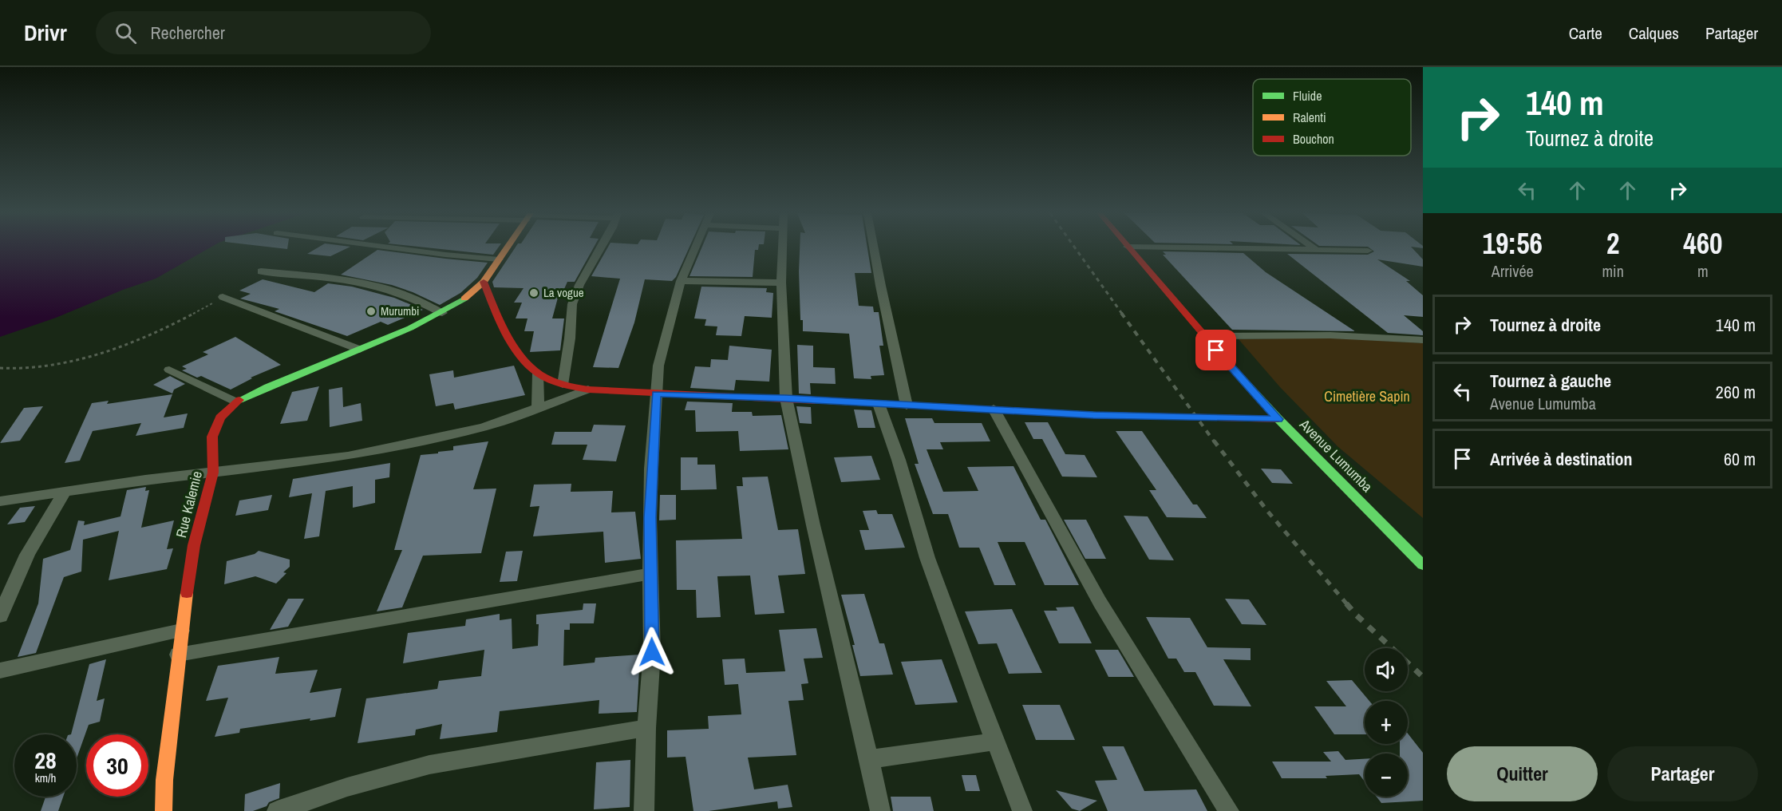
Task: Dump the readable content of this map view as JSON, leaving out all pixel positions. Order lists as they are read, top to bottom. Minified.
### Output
{"streets":{"main road":["Avenue Lumumba","Rue Kalemie"]},"parks":["Cimetière Sapin"],"places":["La vogue","Murumbi"],"legend":["Fluide","Ralenti","Bouchon"],"page":{"header":"Drivr","search":"Rechercher","nav":["Carte","Calques","Partager"],"turn":["140 m","Tournez à droite"],"eta":["19:56","Arrivée","2","min","460","m"],"list":[{"name":"Tournez à droite","value":"140 m"},{"name":"Tournez à gauche","note":"Avenue Lumumba","value":"260 m"},{"name":"Arrivée à destination","value":"60 m"}],"map_buttons":["+","−"],"speed":"28 km/h","limit":"30","buttons":["Quitter","Partager"]}}
